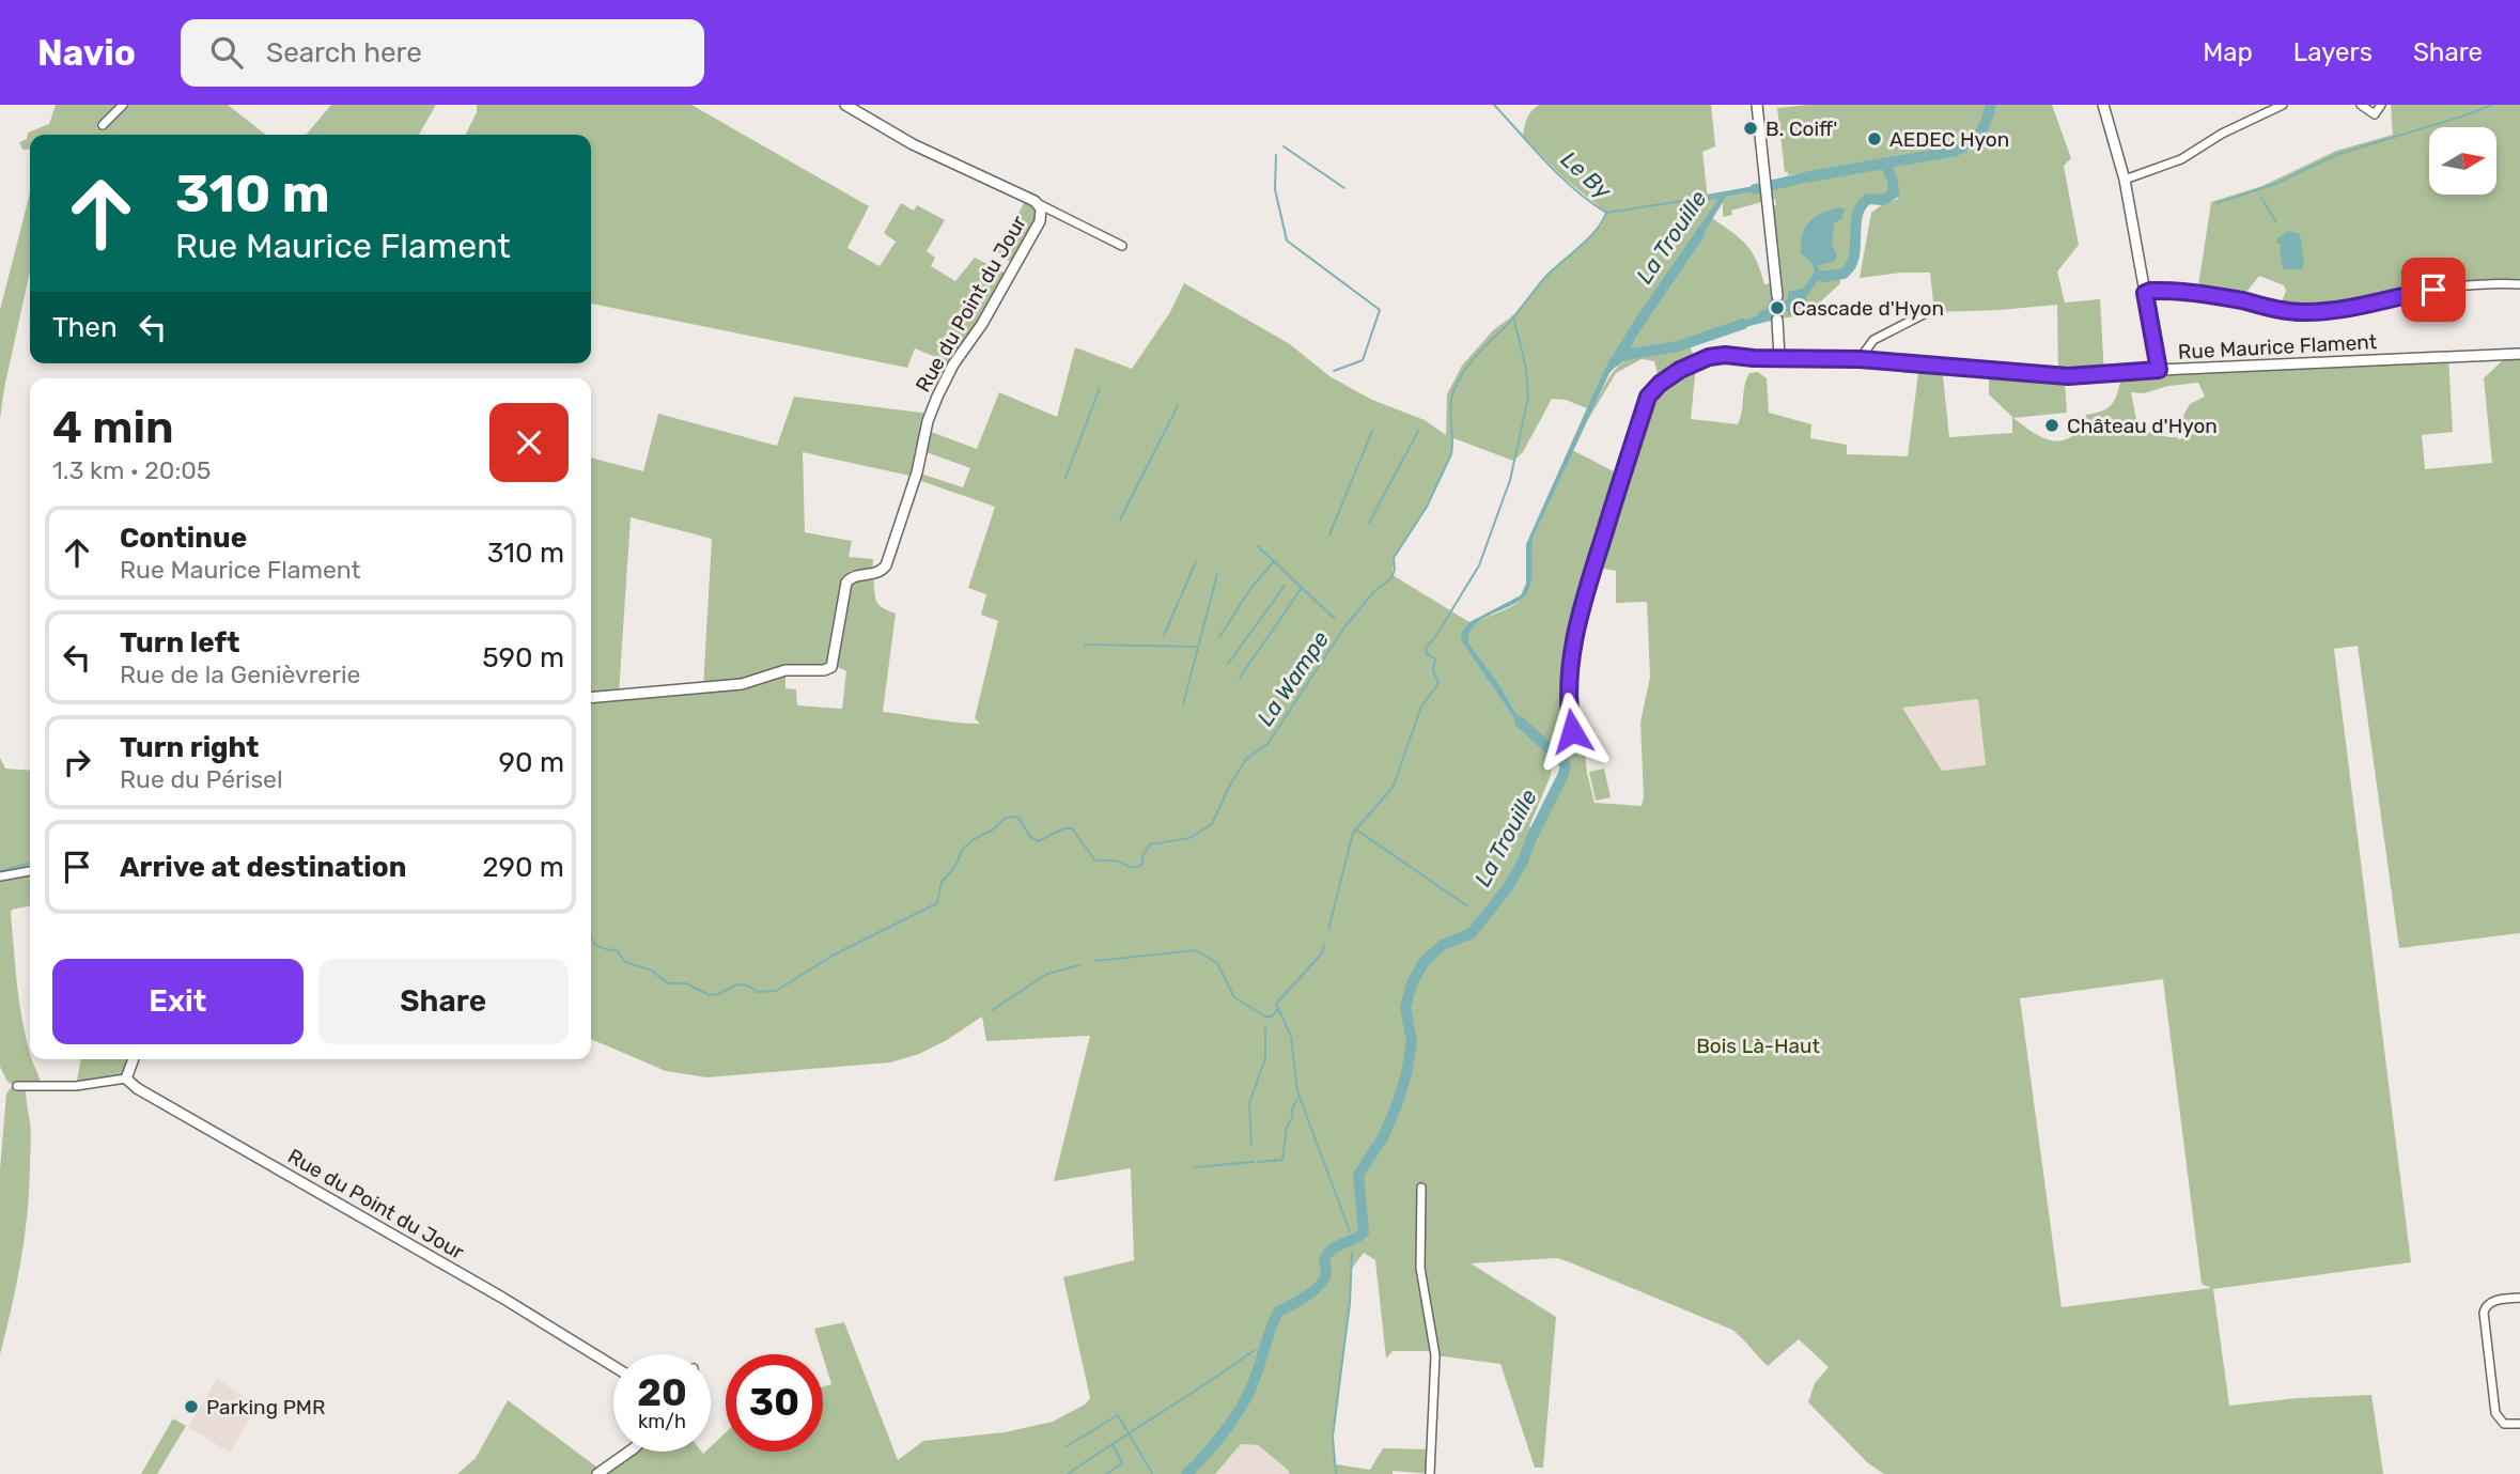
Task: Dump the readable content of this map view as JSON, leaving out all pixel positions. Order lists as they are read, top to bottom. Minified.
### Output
{"streets":{"street":["Rue du Point du Jour","Rue Maurice Flament"]},"water":["Le By","La Trouille","La Wampe"],"parks":["Bois Là-Haut"],"places":["B. Coiff'","AEDEC Hyon","Cascade d'Hyon","Château d'Hyon","Parking PMR"],"north":"right","page":{"header":"Navio","search":"Search here","nav":["Map","Layers","Share"],"turn":["310 m","Rue Maurice Flament"],"then":"Then","heading":["4 min","1.3 km · 20:05"],"list":[{"name":"Continue","note":"Rue Maurice Flament","value":"310 m"},{"name":"Turn left","note":"Rue de la Genièvrerie","value":"590 m"},{"name":"Turn right","note":"Rue du Périsel","value":"90 m"},{"name":"Arrive at destination","value":"290 m"}],"buttons":["Exit","Share"],"speed":"20 km/h","limit":"30"}}
